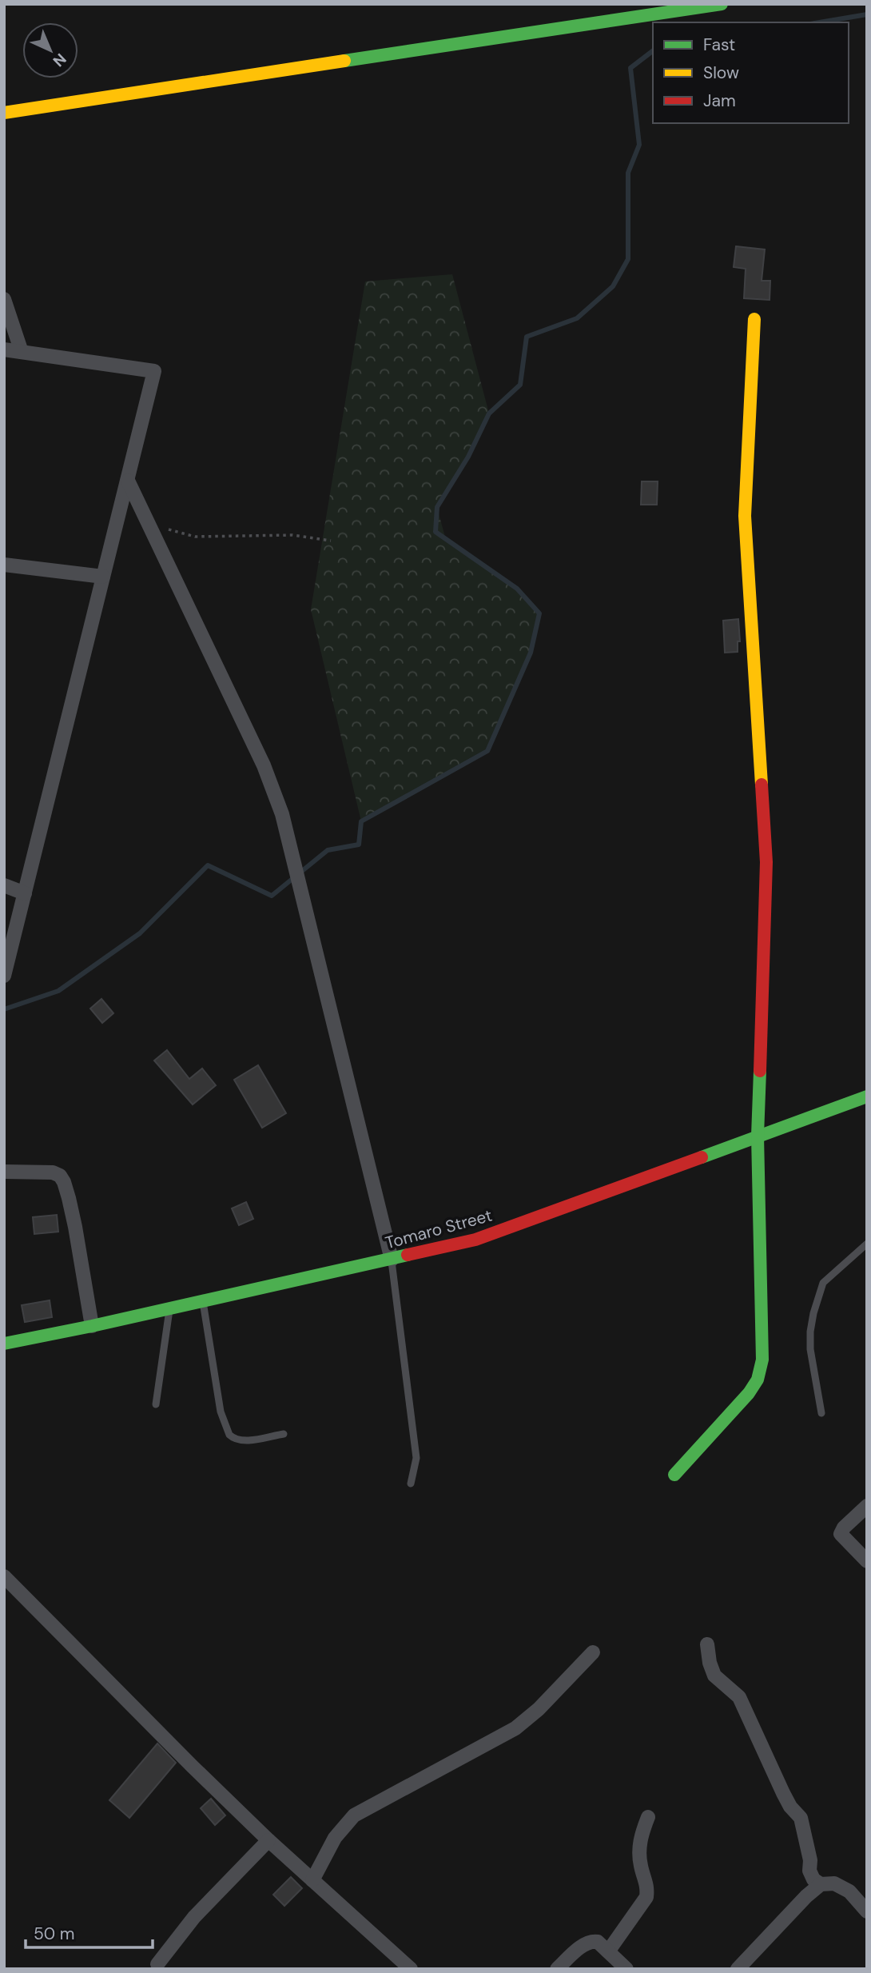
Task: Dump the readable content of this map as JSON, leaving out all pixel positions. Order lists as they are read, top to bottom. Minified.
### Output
{"streets":{"main road":["Tomaro Street"]},"legend":["Fast","Slow","Jam"],"scale_bar":"50 m","north":"bottom right"}
